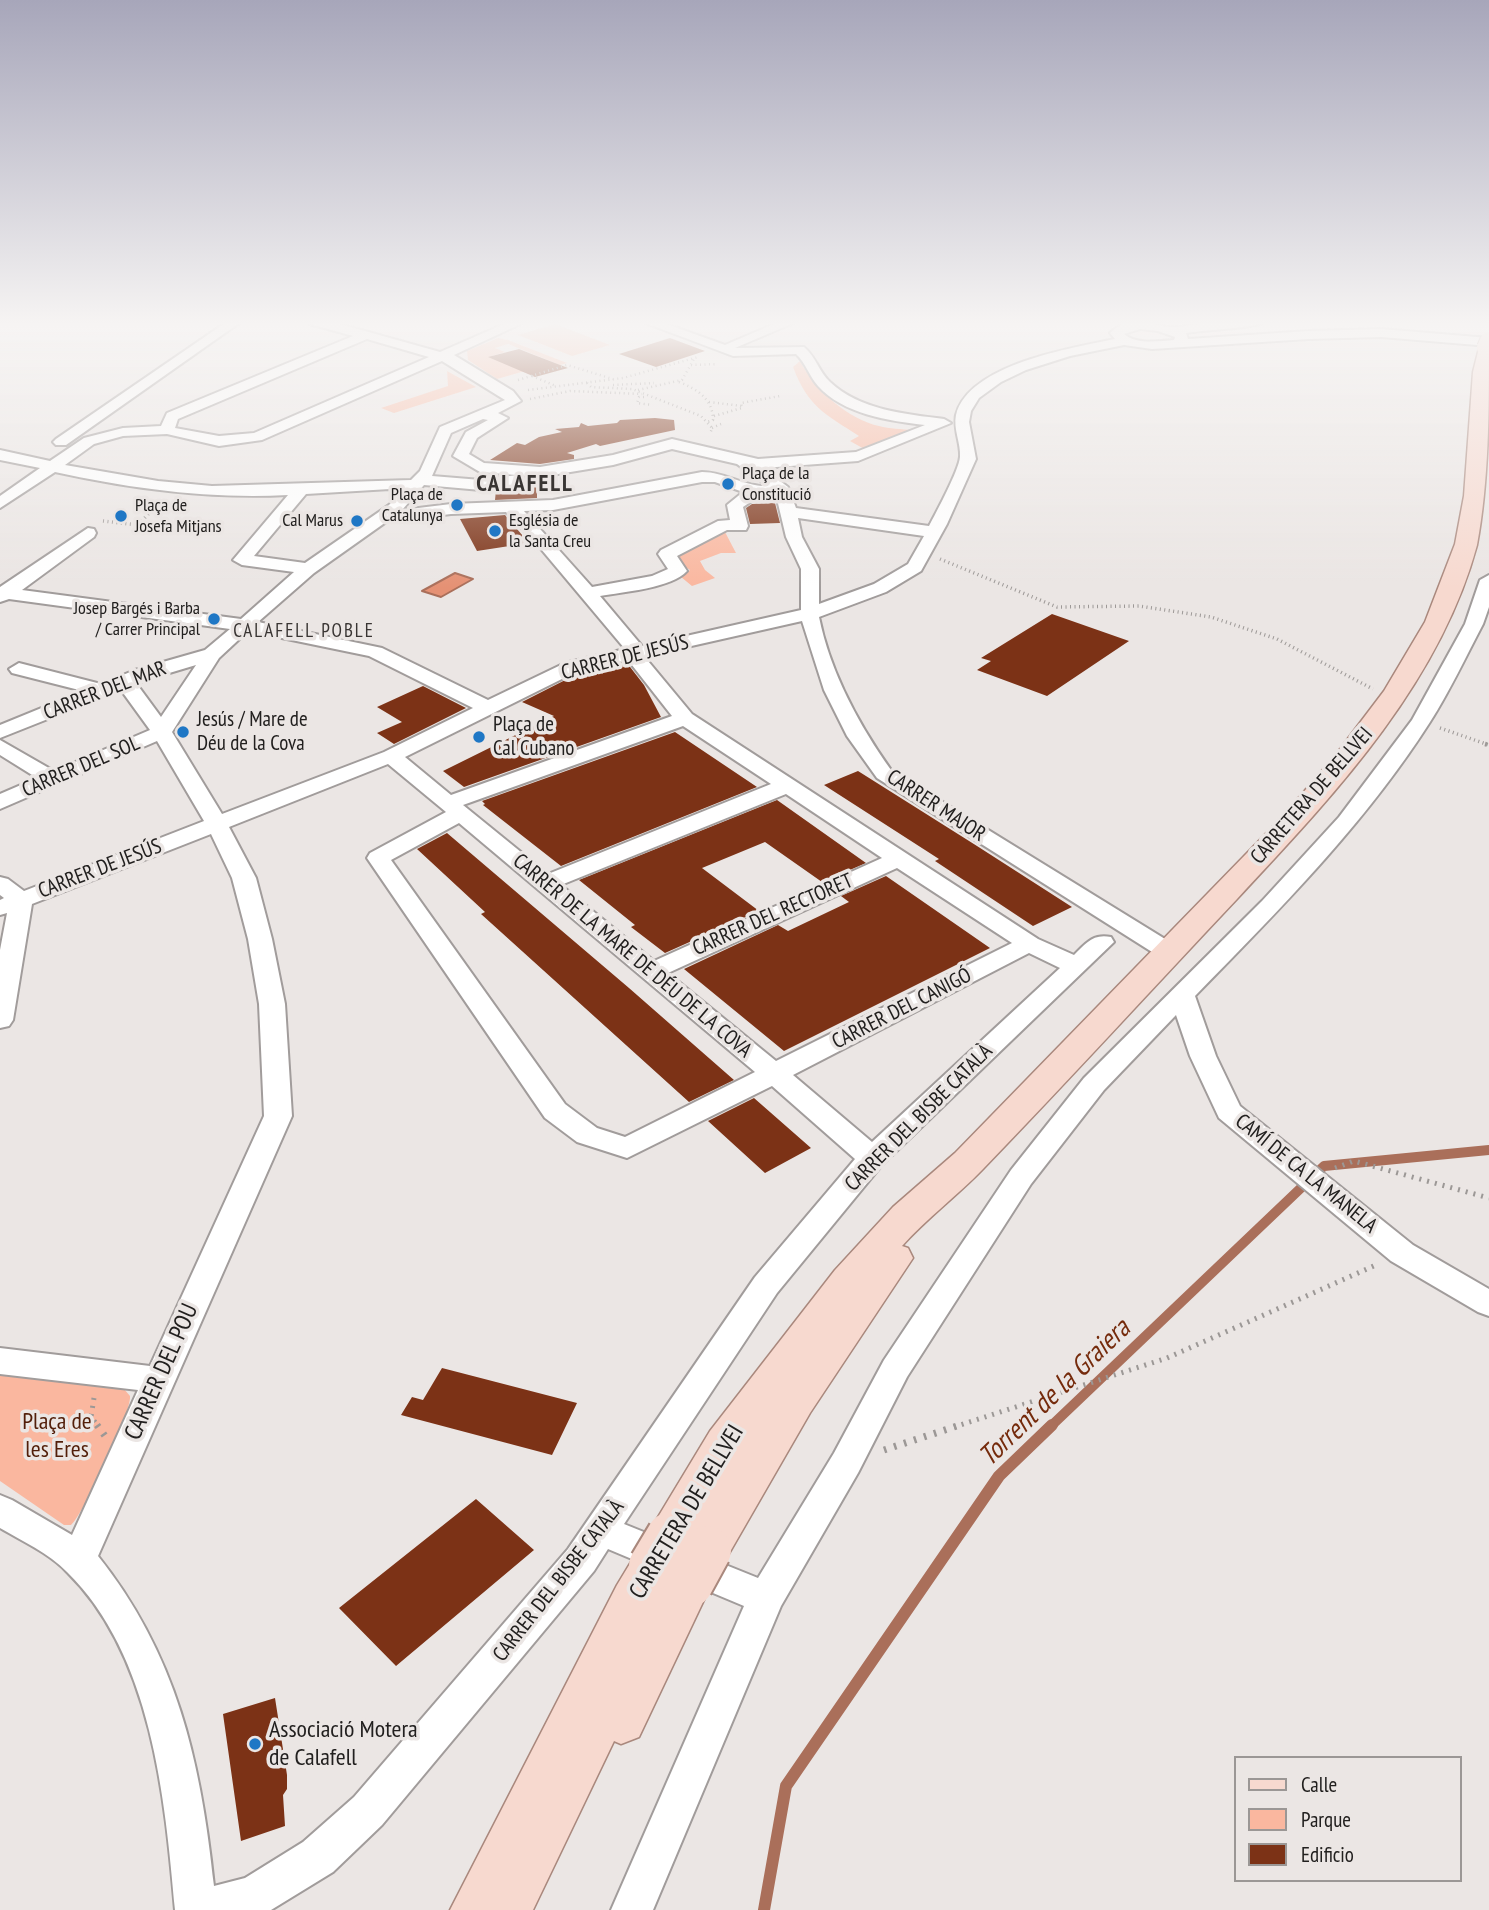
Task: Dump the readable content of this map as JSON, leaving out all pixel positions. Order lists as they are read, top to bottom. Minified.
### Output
{"streets":{"main road":["CARRETERA DE BELLVEI"],"street":["CARRER DE JESÚS","CARRER DEL MAR","CARRER DEL SOL","CARRER MAJOR","CARRER DEL RECTORET","CARRER DE LA MARE DE DÉU DE LA COVA","CARRER DEL CANIGÓ","CARRER DEL BISBE CATALÀ","CAMÍ DE CA LA MANELA","CARRER DEL POU"]},"crossings":[["CARRER DE JESÚS","CARRER MAJOR"],["CARRER DE JESÚS","CARRER DE LA MARE DE DÉU DE LA COVA"],["CARRER DE JESÚS","CARRER DEL POU"],["CARRER DEL MAR","CARRER DEL POU"],["CARRER DEL SOL","CARRER DEL POU"],["CARRETERA DE BELLVEI","CARRER MAJOR"],["CARRER DEL RECTORET","CARRER DE LA MARE DE DÉU DE LA COVA"],["CARRER DE LA MARE DE DÉU DE LA COVA","CARRER DEL CANIGÓ"],["CARRER DE LA MARE DE DÉU DE LA COVA","CARRER DEL BISBE CATALÀ"]],"districts":["CALAFELL","CALAFELL POBLE"],"water":["Torrent de la Graiera"],"parks":["Plaça de les Eres"],"places":["Plaça de la Constitució","Plaça de Catalunya","Plaça de Josefa Mitjans","Cal Marus","Església de la Santa Creu","Josep Bargés i Barba / Carrer Principal","Jesús / Mare de Déu de la Cova","Plaça de Cal Cubano","Associació Motera de Calafell"],"legend":["Calle","Parque","Edificio"]}
